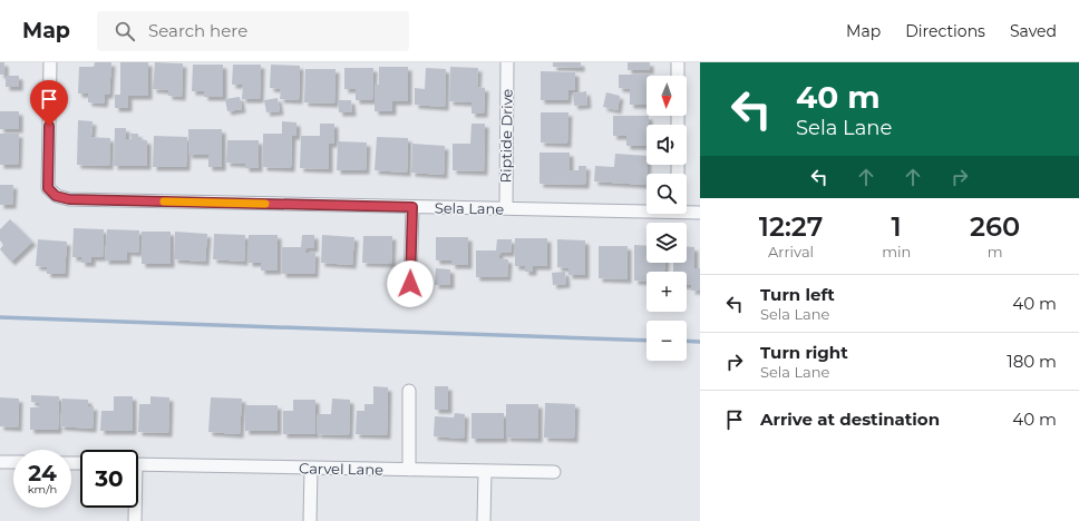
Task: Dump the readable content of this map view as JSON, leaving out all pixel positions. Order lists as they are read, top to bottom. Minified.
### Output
{"streets":{"street":["Riptide Drive","Sela Lane","Carvel Lane"]},"crossings":[["Riptide Drive","Sela Lane"]],"north":"bottom","page":{"header":"Map","search":"Search here","nav":["Map","Directions","Saved"],"turn":["40 m","Sela Lane"],"map_buttons":["+","−"],"eta":["12:27","Arrival","1","min","260","m"],"list":[{"name":"Turn left","note":"Sela Lane","value":"40 m"},{"name":"Turn right","note":"Sela Lane","value":"180 m"},{"name":"Arrive at destination","value":"40 m"}],"speed":"24 km/h","limit":"30"}}
